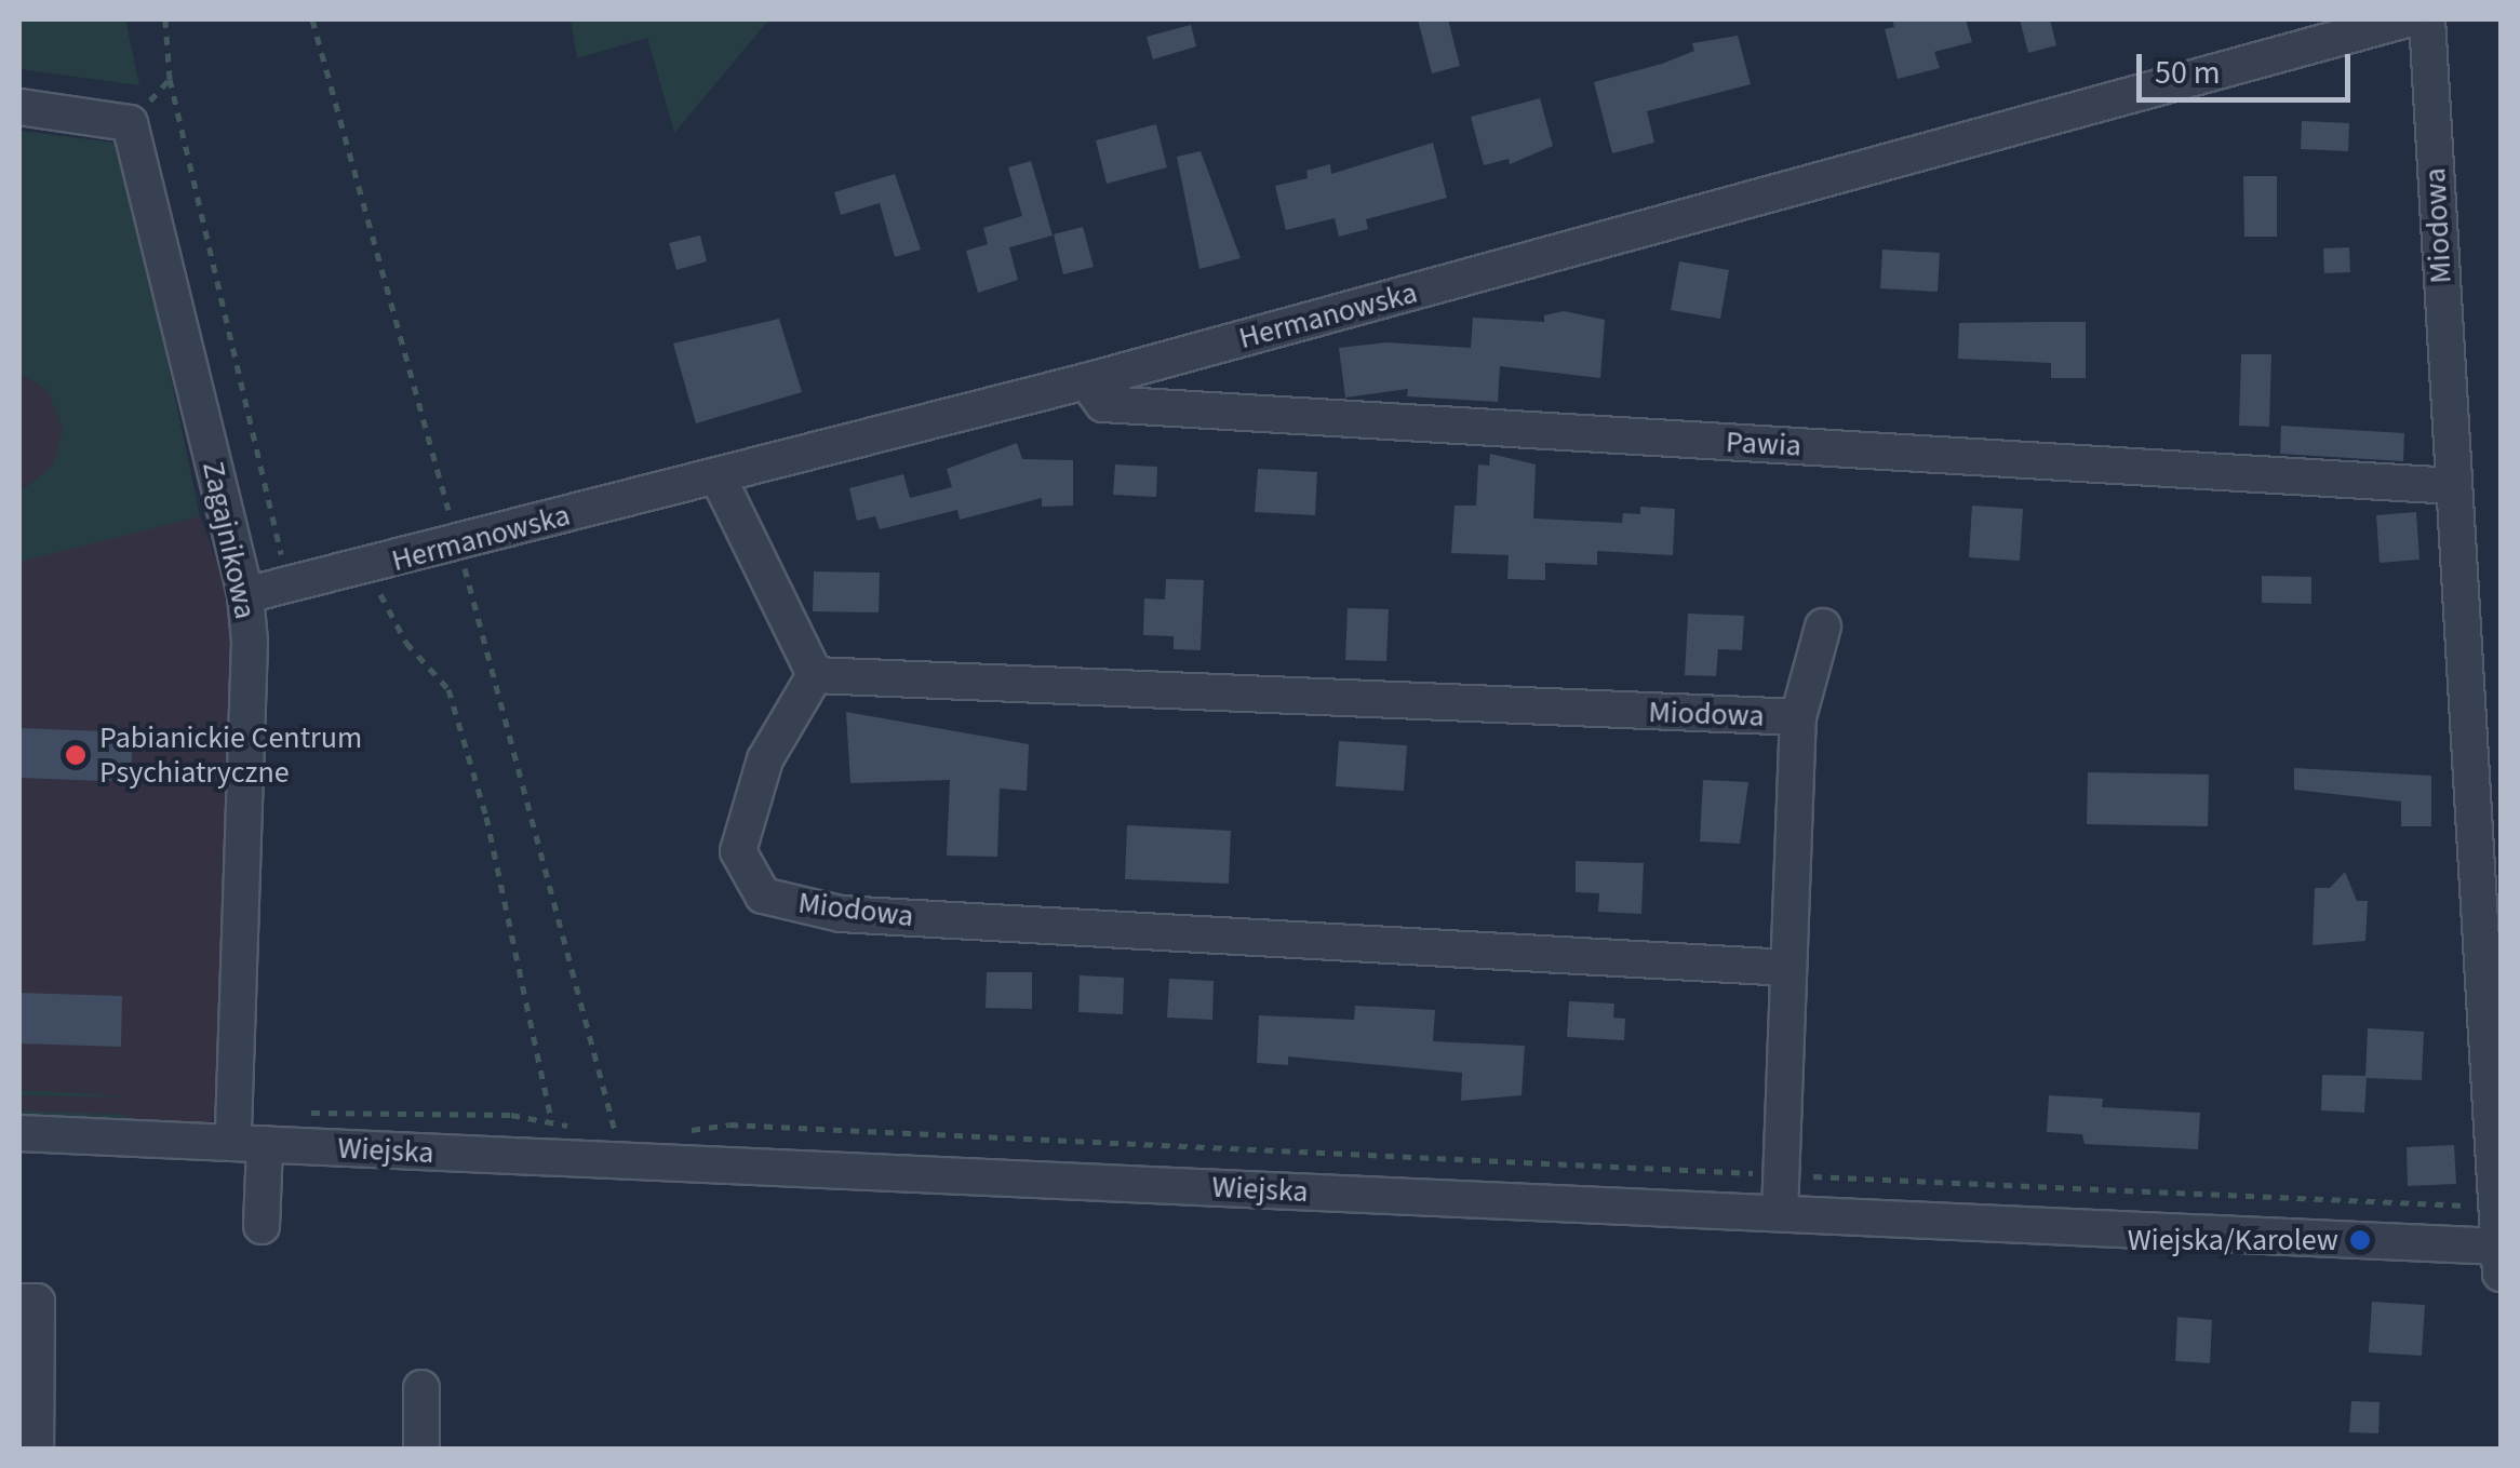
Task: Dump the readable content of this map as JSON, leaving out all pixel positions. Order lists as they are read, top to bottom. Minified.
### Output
{"streets":{"street":["Miodowa","Hermanowska","Pawia","Zagajnikowa","Wiejska"]},"crossings":[["Miodowa","Pawia"],["Miodowa","Wiejska"],["Hermanowska","Pawia"],["Hermanowska","Zagajnikowa"],["Zagajnikowa","Wiejska"]],"places":["Pabianickie Centrum Psychiatryczne","Wiejska/Karolew"],"scale_bar":"50 m"}
